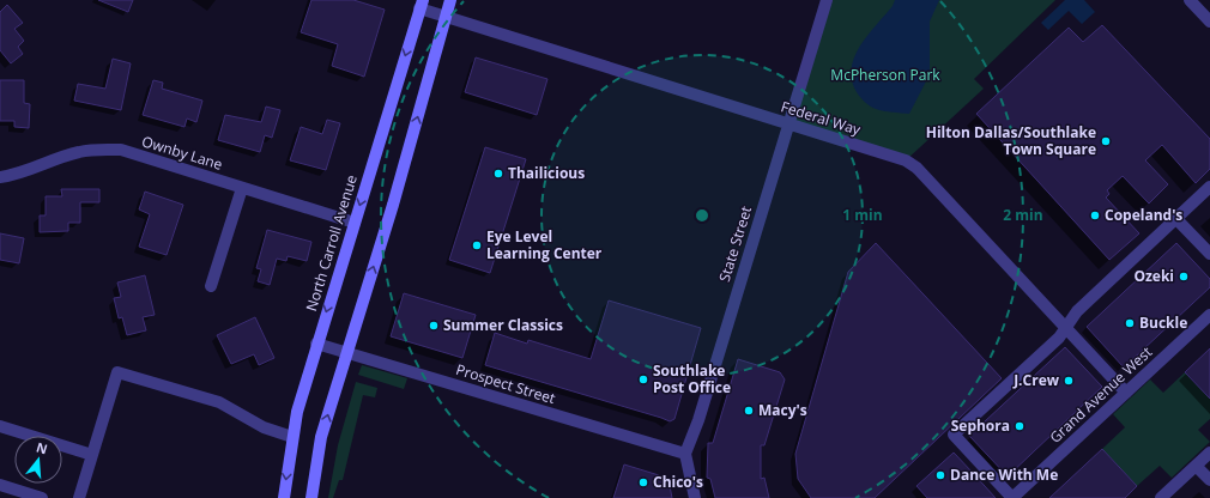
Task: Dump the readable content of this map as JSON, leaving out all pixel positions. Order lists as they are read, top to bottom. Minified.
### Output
{"streets":{"main road":["North Carroll Avenue"],"street":["Federal Way","Ownby Lane","State Street","Prospect Street","Grand Avenue West"]},"crossings":[["Federal Way","North Carroll Avenue"],["Federal Way","State Street"],["Federal Way","Grand Avenue West"],["Ownby Lane","North Carroll Avenue"],["North Carroll Avenue","Prospect Street"],["State Street","Prospect Street"]],"parks":["McPherson Park"],"places":["Hilton Dallas/Southlake Town Square","Thailicious","Copeland's","Eye Level Learning Center","Ozeki","Buckle","Summer Classics","Southlake Post Office","J.Crew","Macy's","Sephora","Dance With Me","Chico's"],"north":"top","rings":["1 min","2 min"]}
